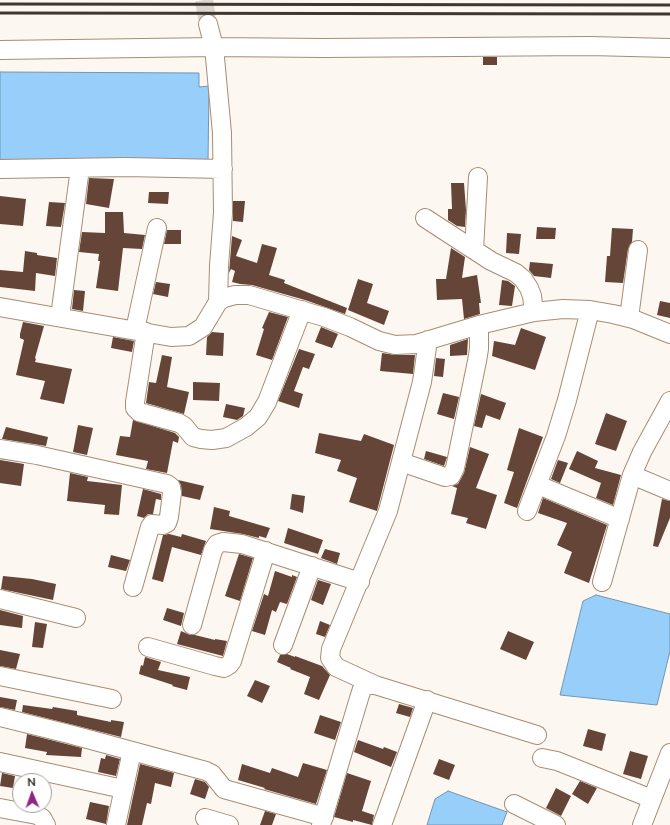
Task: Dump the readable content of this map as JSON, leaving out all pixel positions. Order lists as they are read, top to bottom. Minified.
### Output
{"north":"top"}
